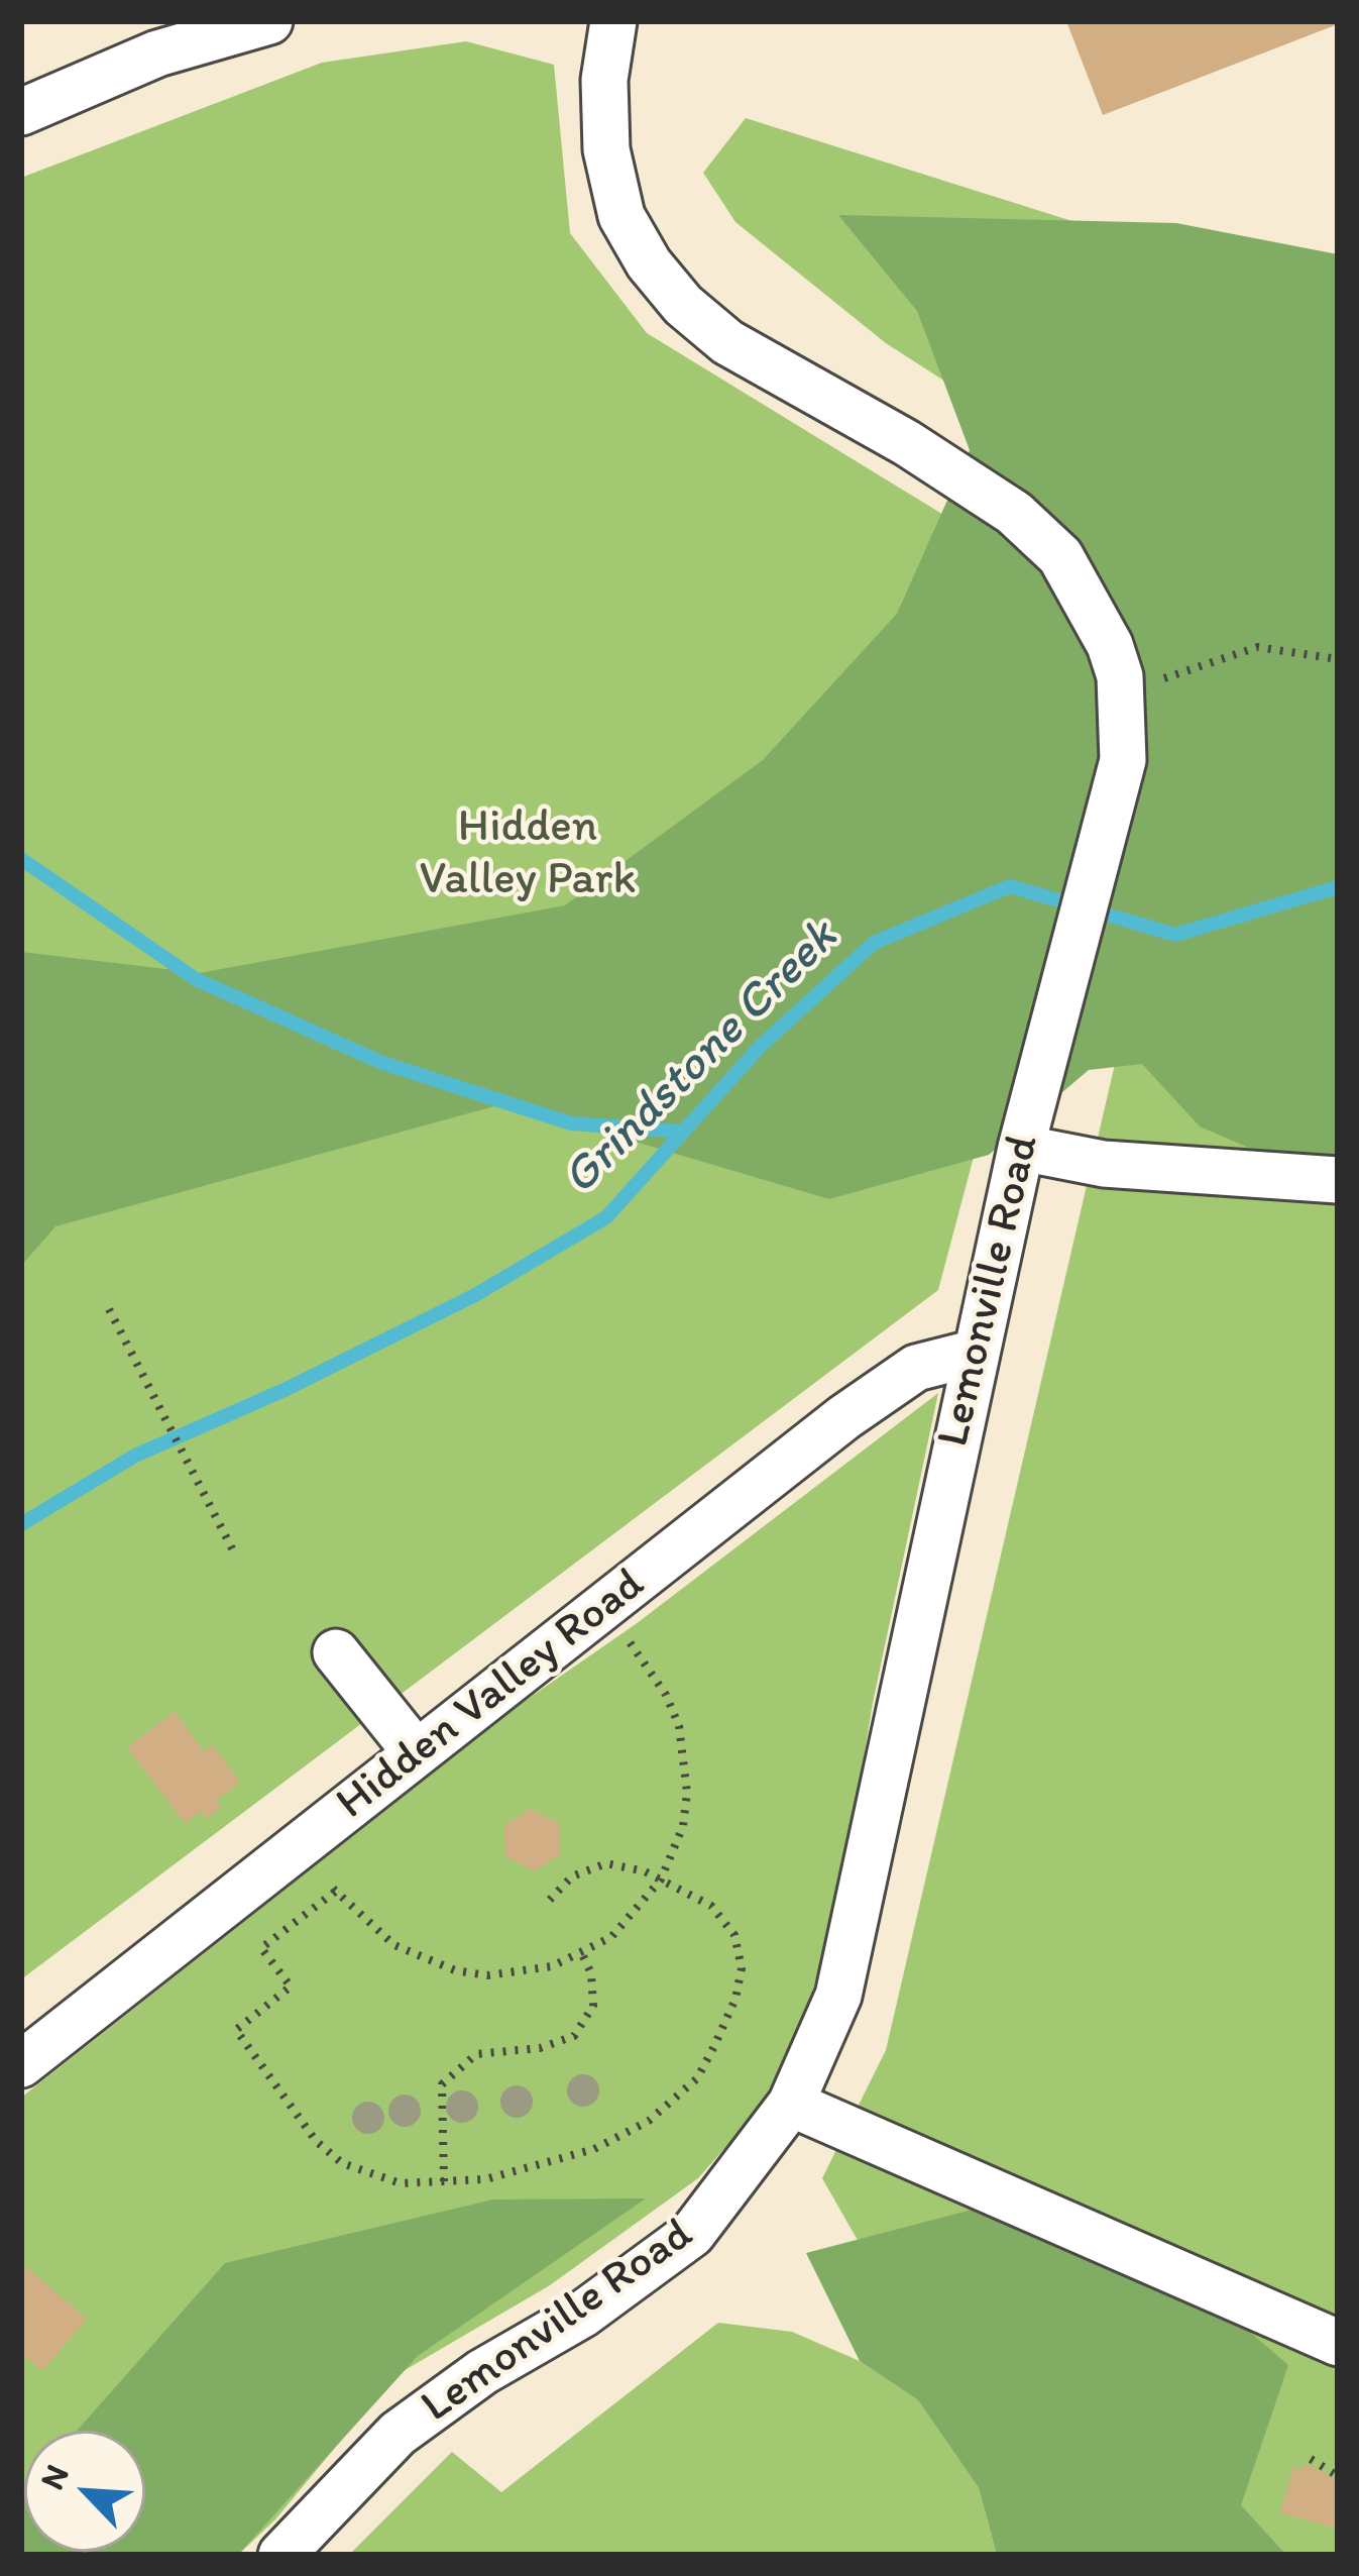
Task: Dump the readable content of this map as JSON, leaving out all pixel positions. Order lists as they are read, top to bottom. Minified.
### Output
{"streets":{"street":["Lemonville Road","Hidden Valley Road"]},"crossings":[["Lemonville Road","Hidden Valley Road"]],"water":["Grindstone Creek"],"parks":["Hidden Valley Park"],"north":"top left"}
